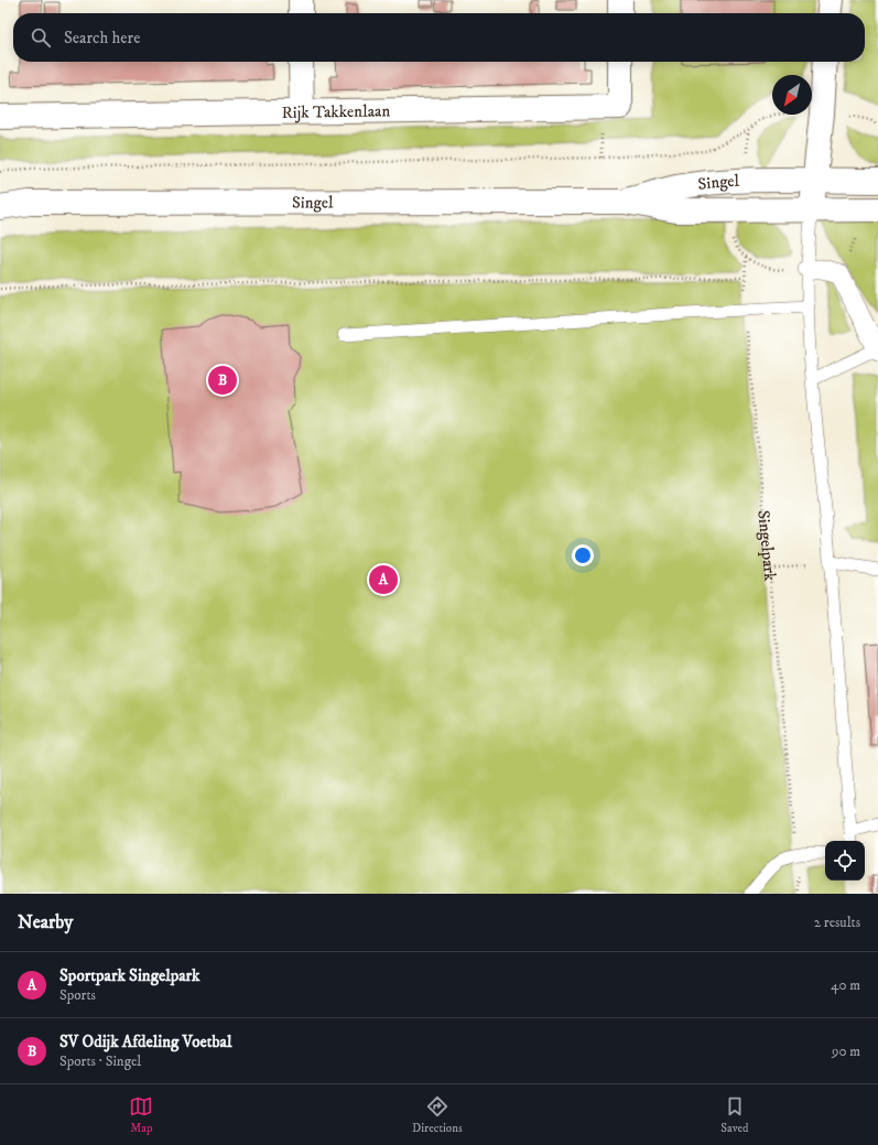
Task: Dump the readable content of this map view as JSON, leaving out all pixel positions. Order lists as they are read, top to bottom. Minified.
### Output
{"streets":{"street":["Rijk Takkenlaan","Singel"],"path":["Singelpark"]},"north":"bottom left","page":{"search":"Search here","pins":["B","A"],"heading":["Nearby","2 results"],"list":[{"mark":"A","name":"Sportpark Singelpark","note":"Sports","value":"40 m"},{"mark":"B","name":"SV Odijk Afdeling Voetbal","note":"Sports · Singel","value":"90 m"}],"nav":["Map","Directions","Saved"]}}
